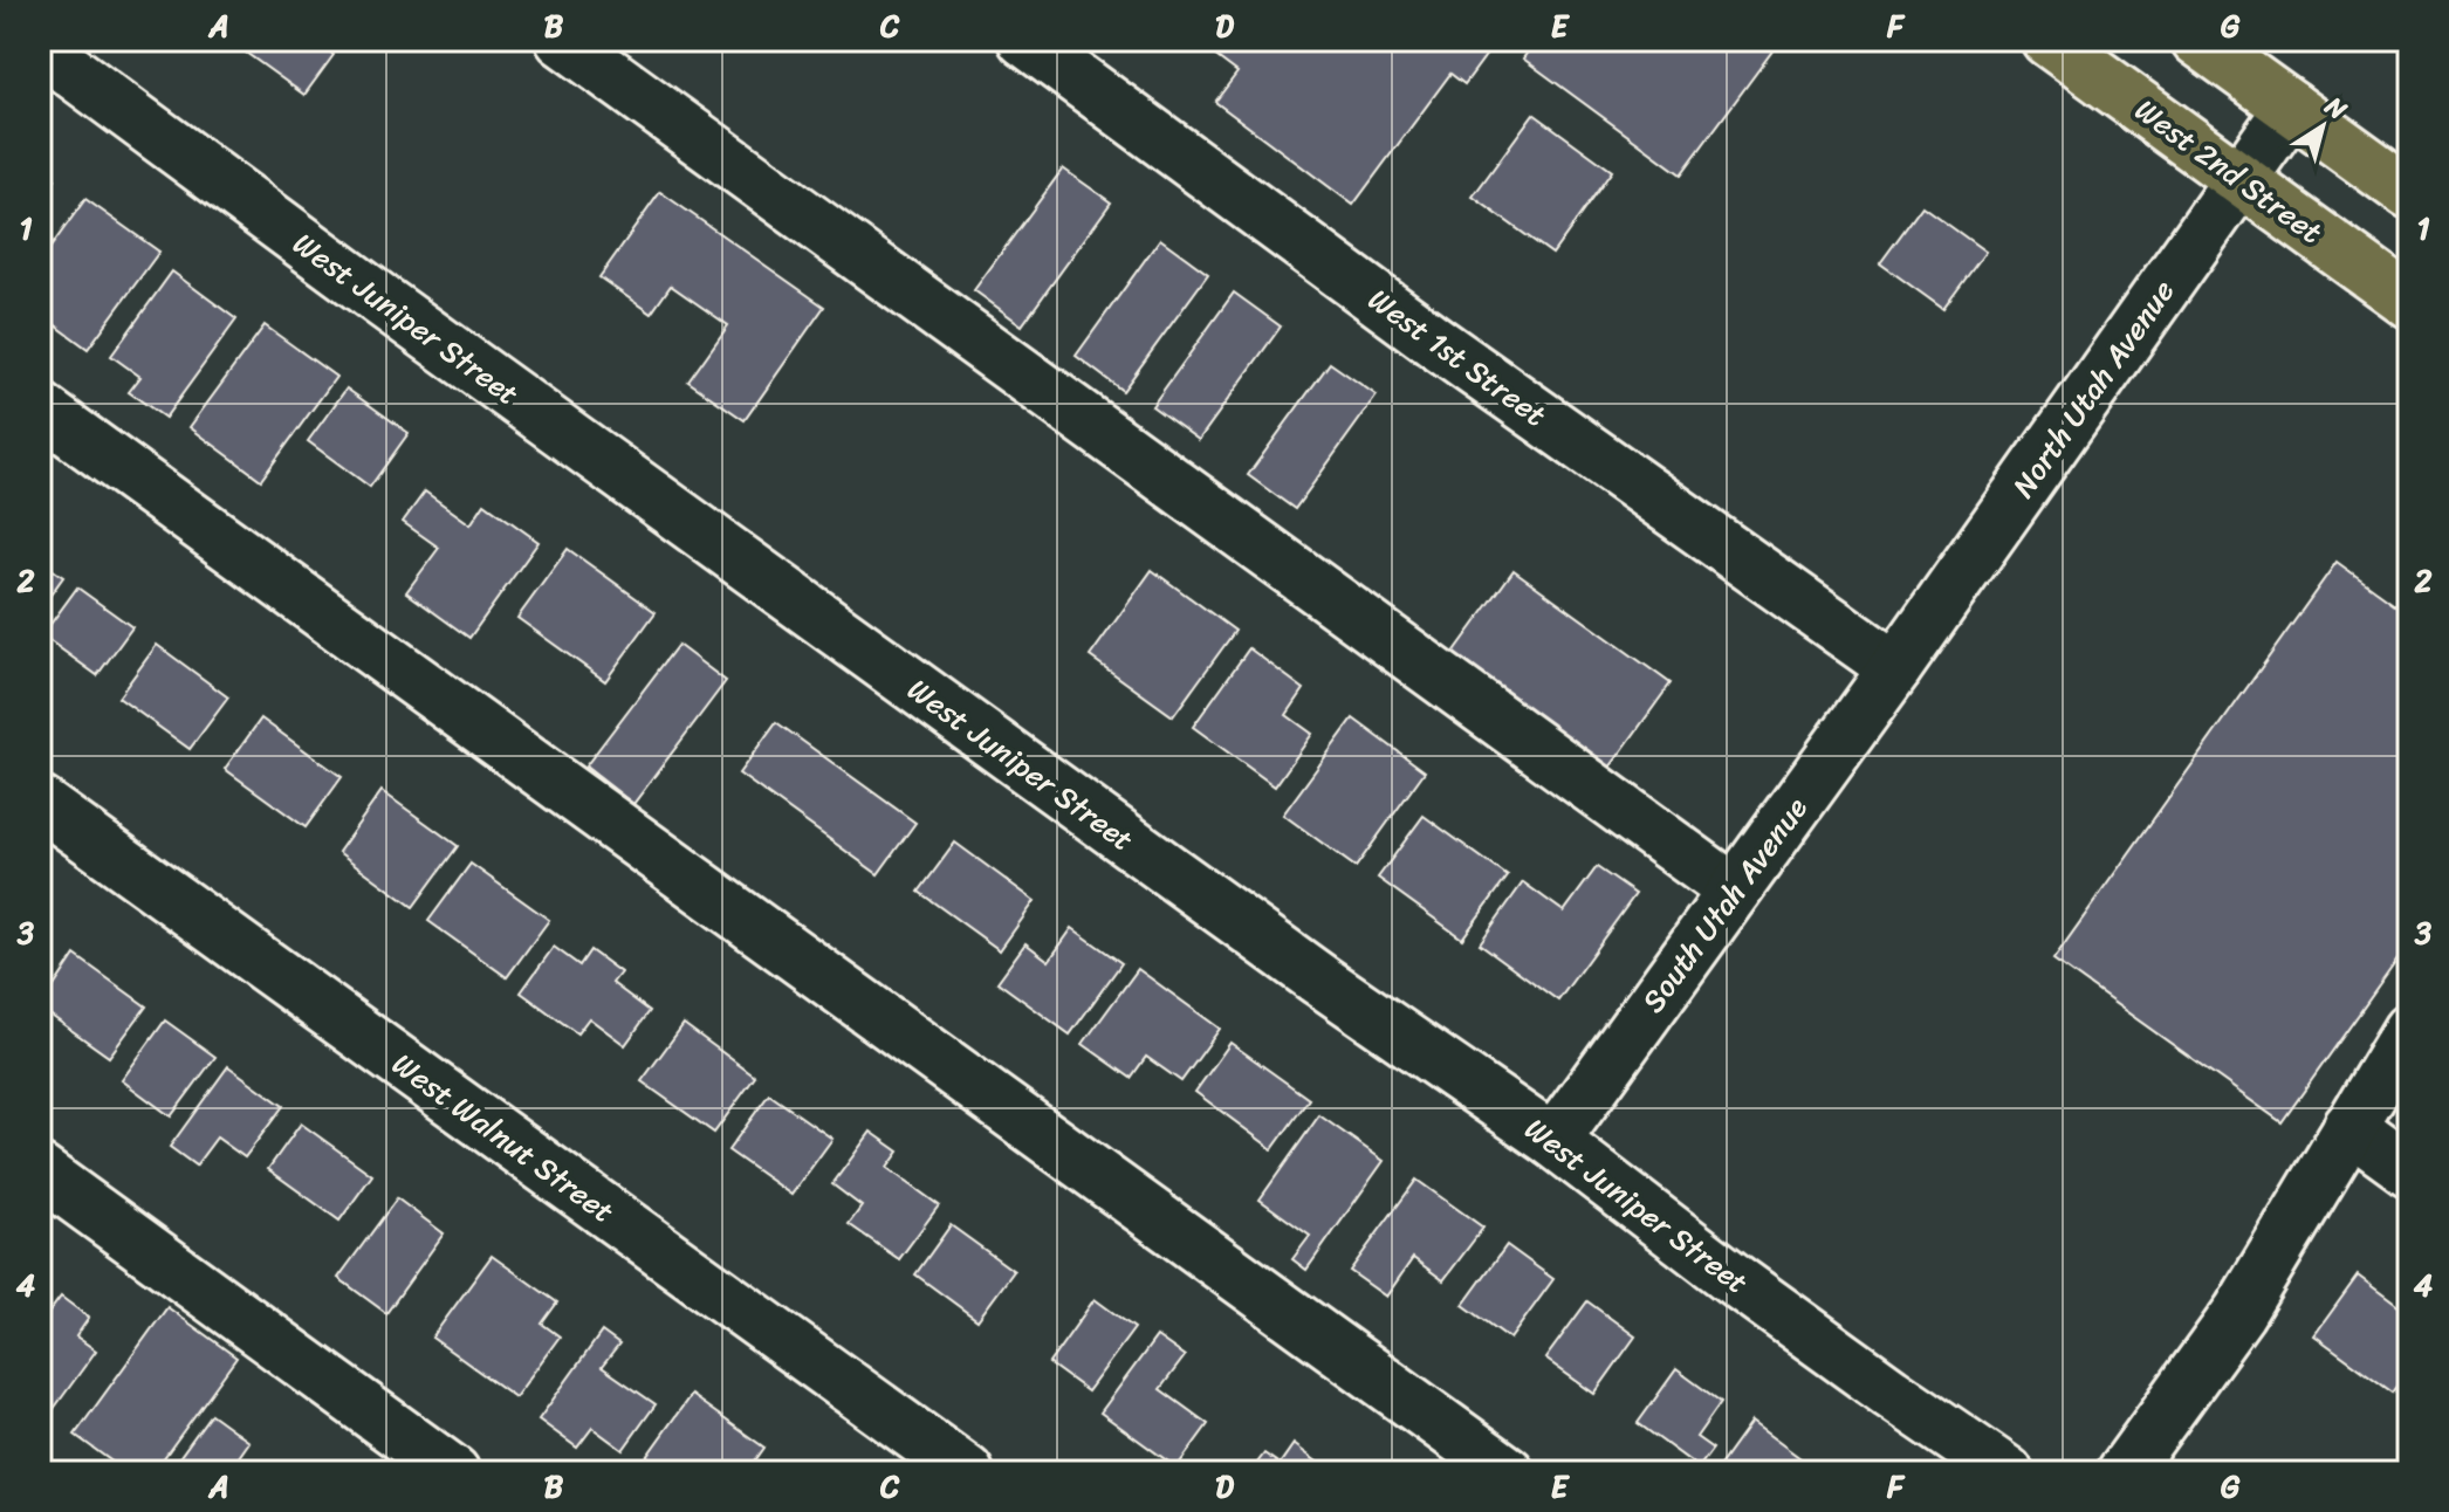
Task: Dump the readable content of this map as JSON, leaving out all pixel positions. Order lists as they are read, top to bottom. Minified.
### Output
{"streets":{"main road":["West 2nd Street"],"street":["West Juniper Street","West 1st Street","North Utah Avenue","South Utah Avenue","West Walnut Street"]},"crossings":[["West 2nd Street","North Utah Avenue"],["West Juniper Street","South Utah Avenue"],["West 1st Street","North Utah Avenue"],["West 1st Street","South Utah Avenue"],["North Utah Avenue","South Utah Avenue"]],"north":"top right","grid":{"columns":["A","B","C","D","E","F","G"],"rows":["1","2","3","4"]}}
